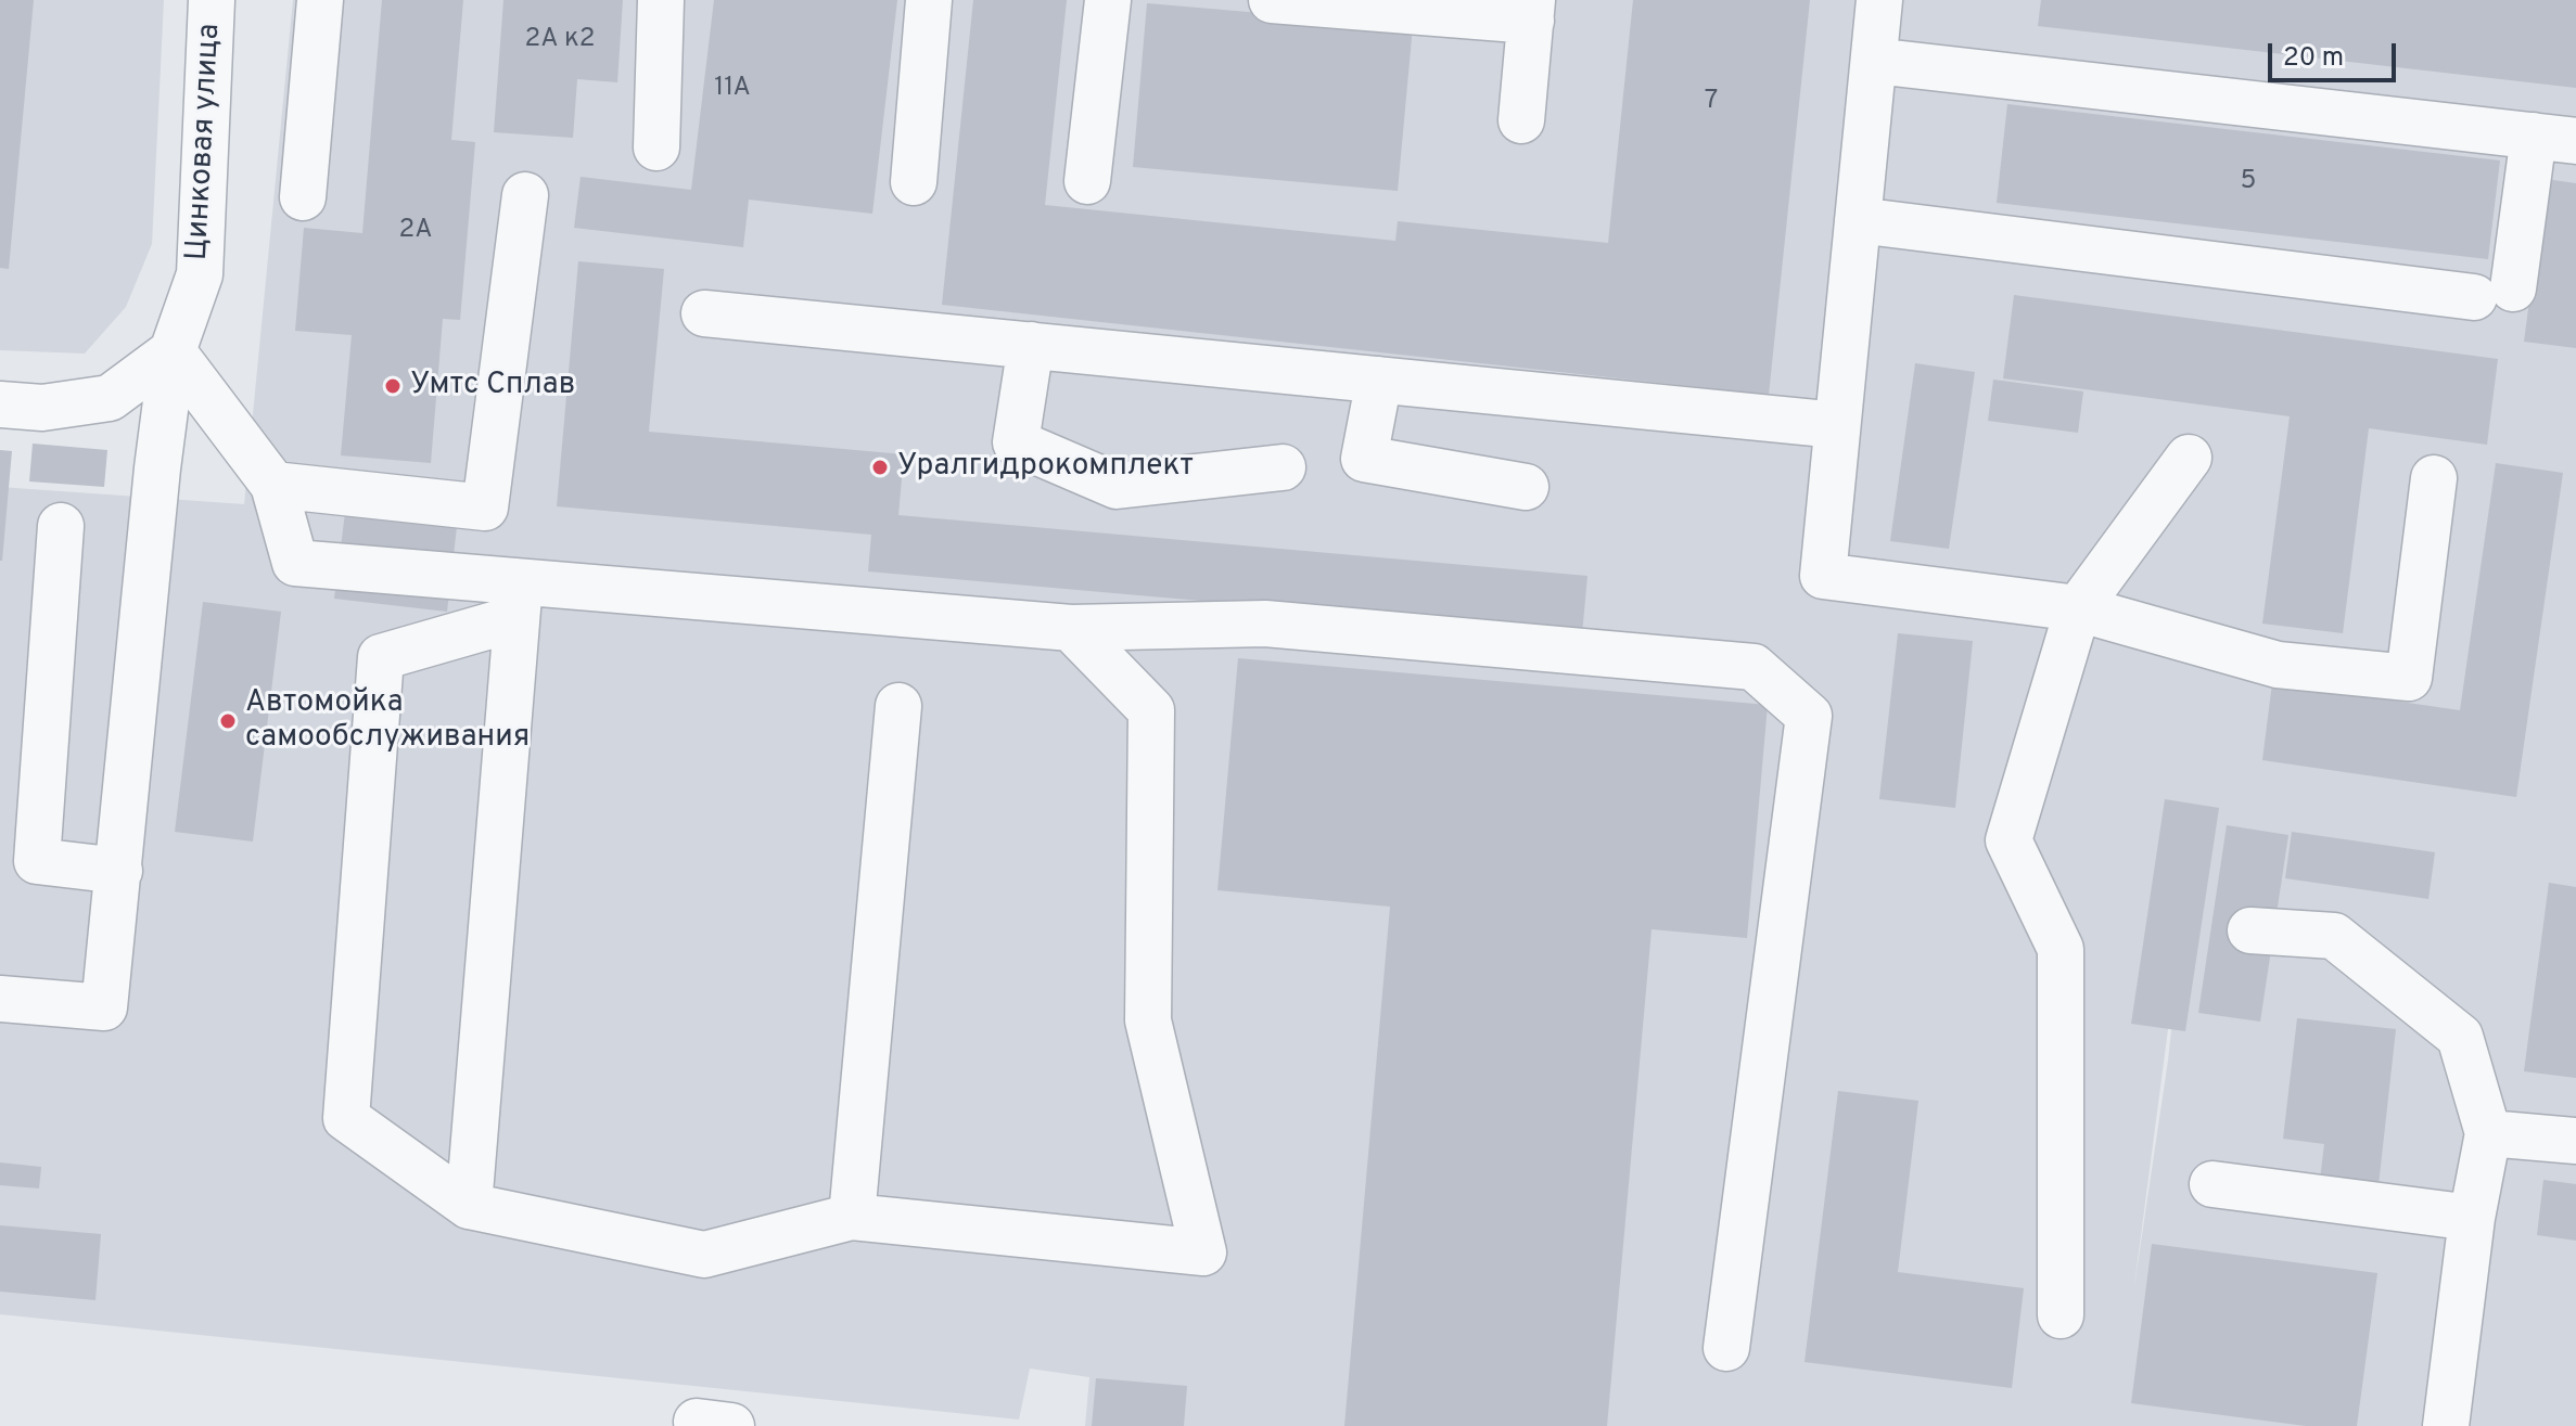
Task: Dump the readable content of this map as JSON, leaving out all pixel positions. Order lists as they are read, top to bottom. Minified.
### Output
{"streets":{"street":["Цинковая улица"]},"places":["Умтс Сплав","Уралгидрокомплект","Автомойка самообслуживания"],"house_numbers":["2А к2","11А","7","5","2А"],"scale_bar":"20 m"}
